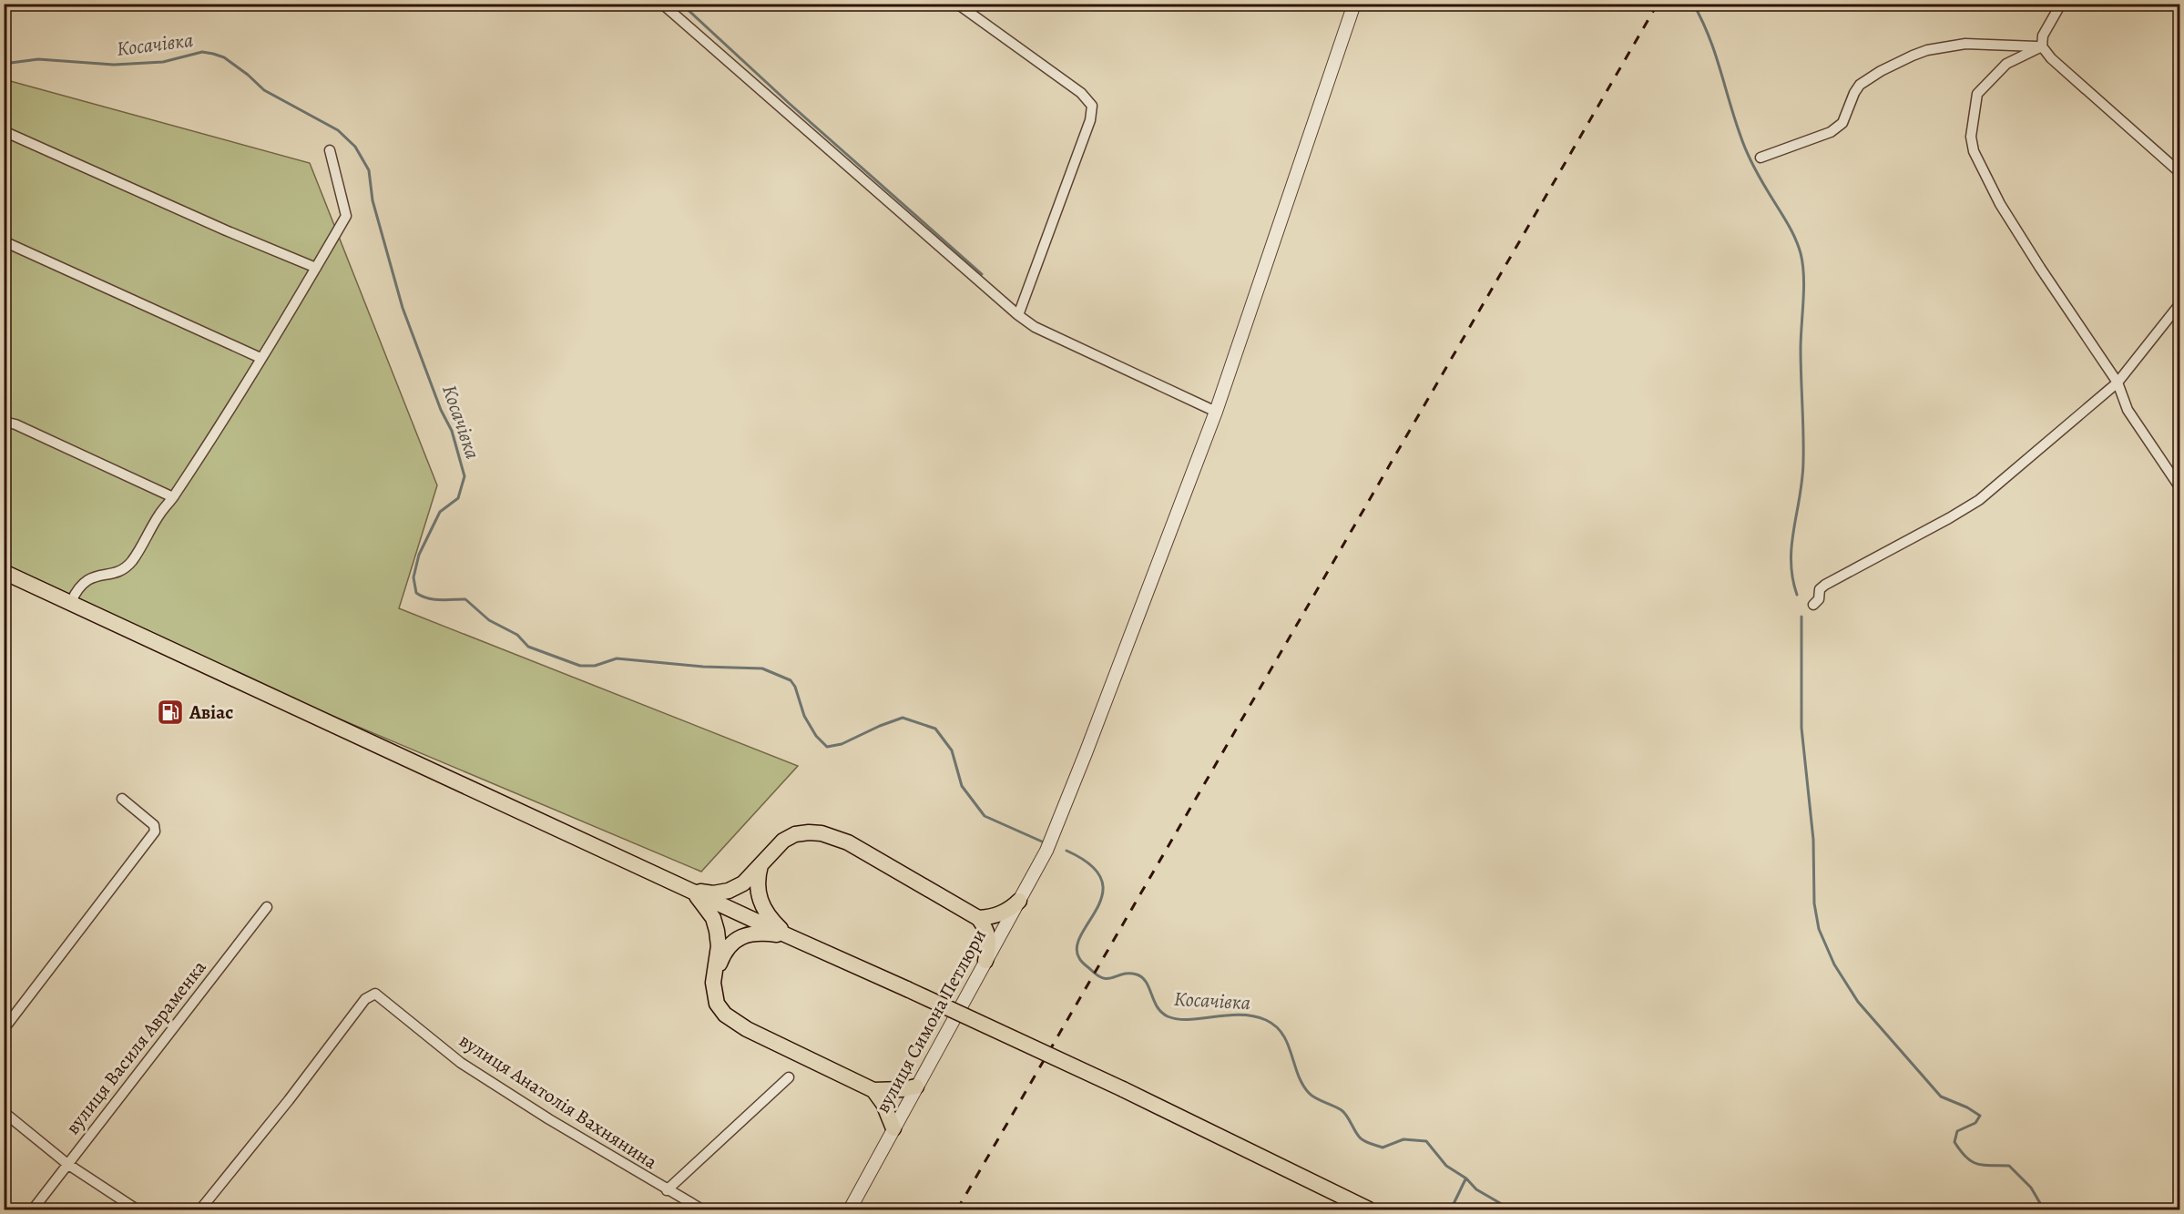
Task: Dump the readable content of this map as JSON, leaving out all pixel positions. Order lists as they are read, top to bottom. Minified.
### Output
{"streets":{"street":["вулиця Симона Петлюри","вулиця Василя Авраменка","вулиця Анатолія Вахнянина"]},"water":["Косачівка"],"places":{"fuel station":["Авіас"]}}
